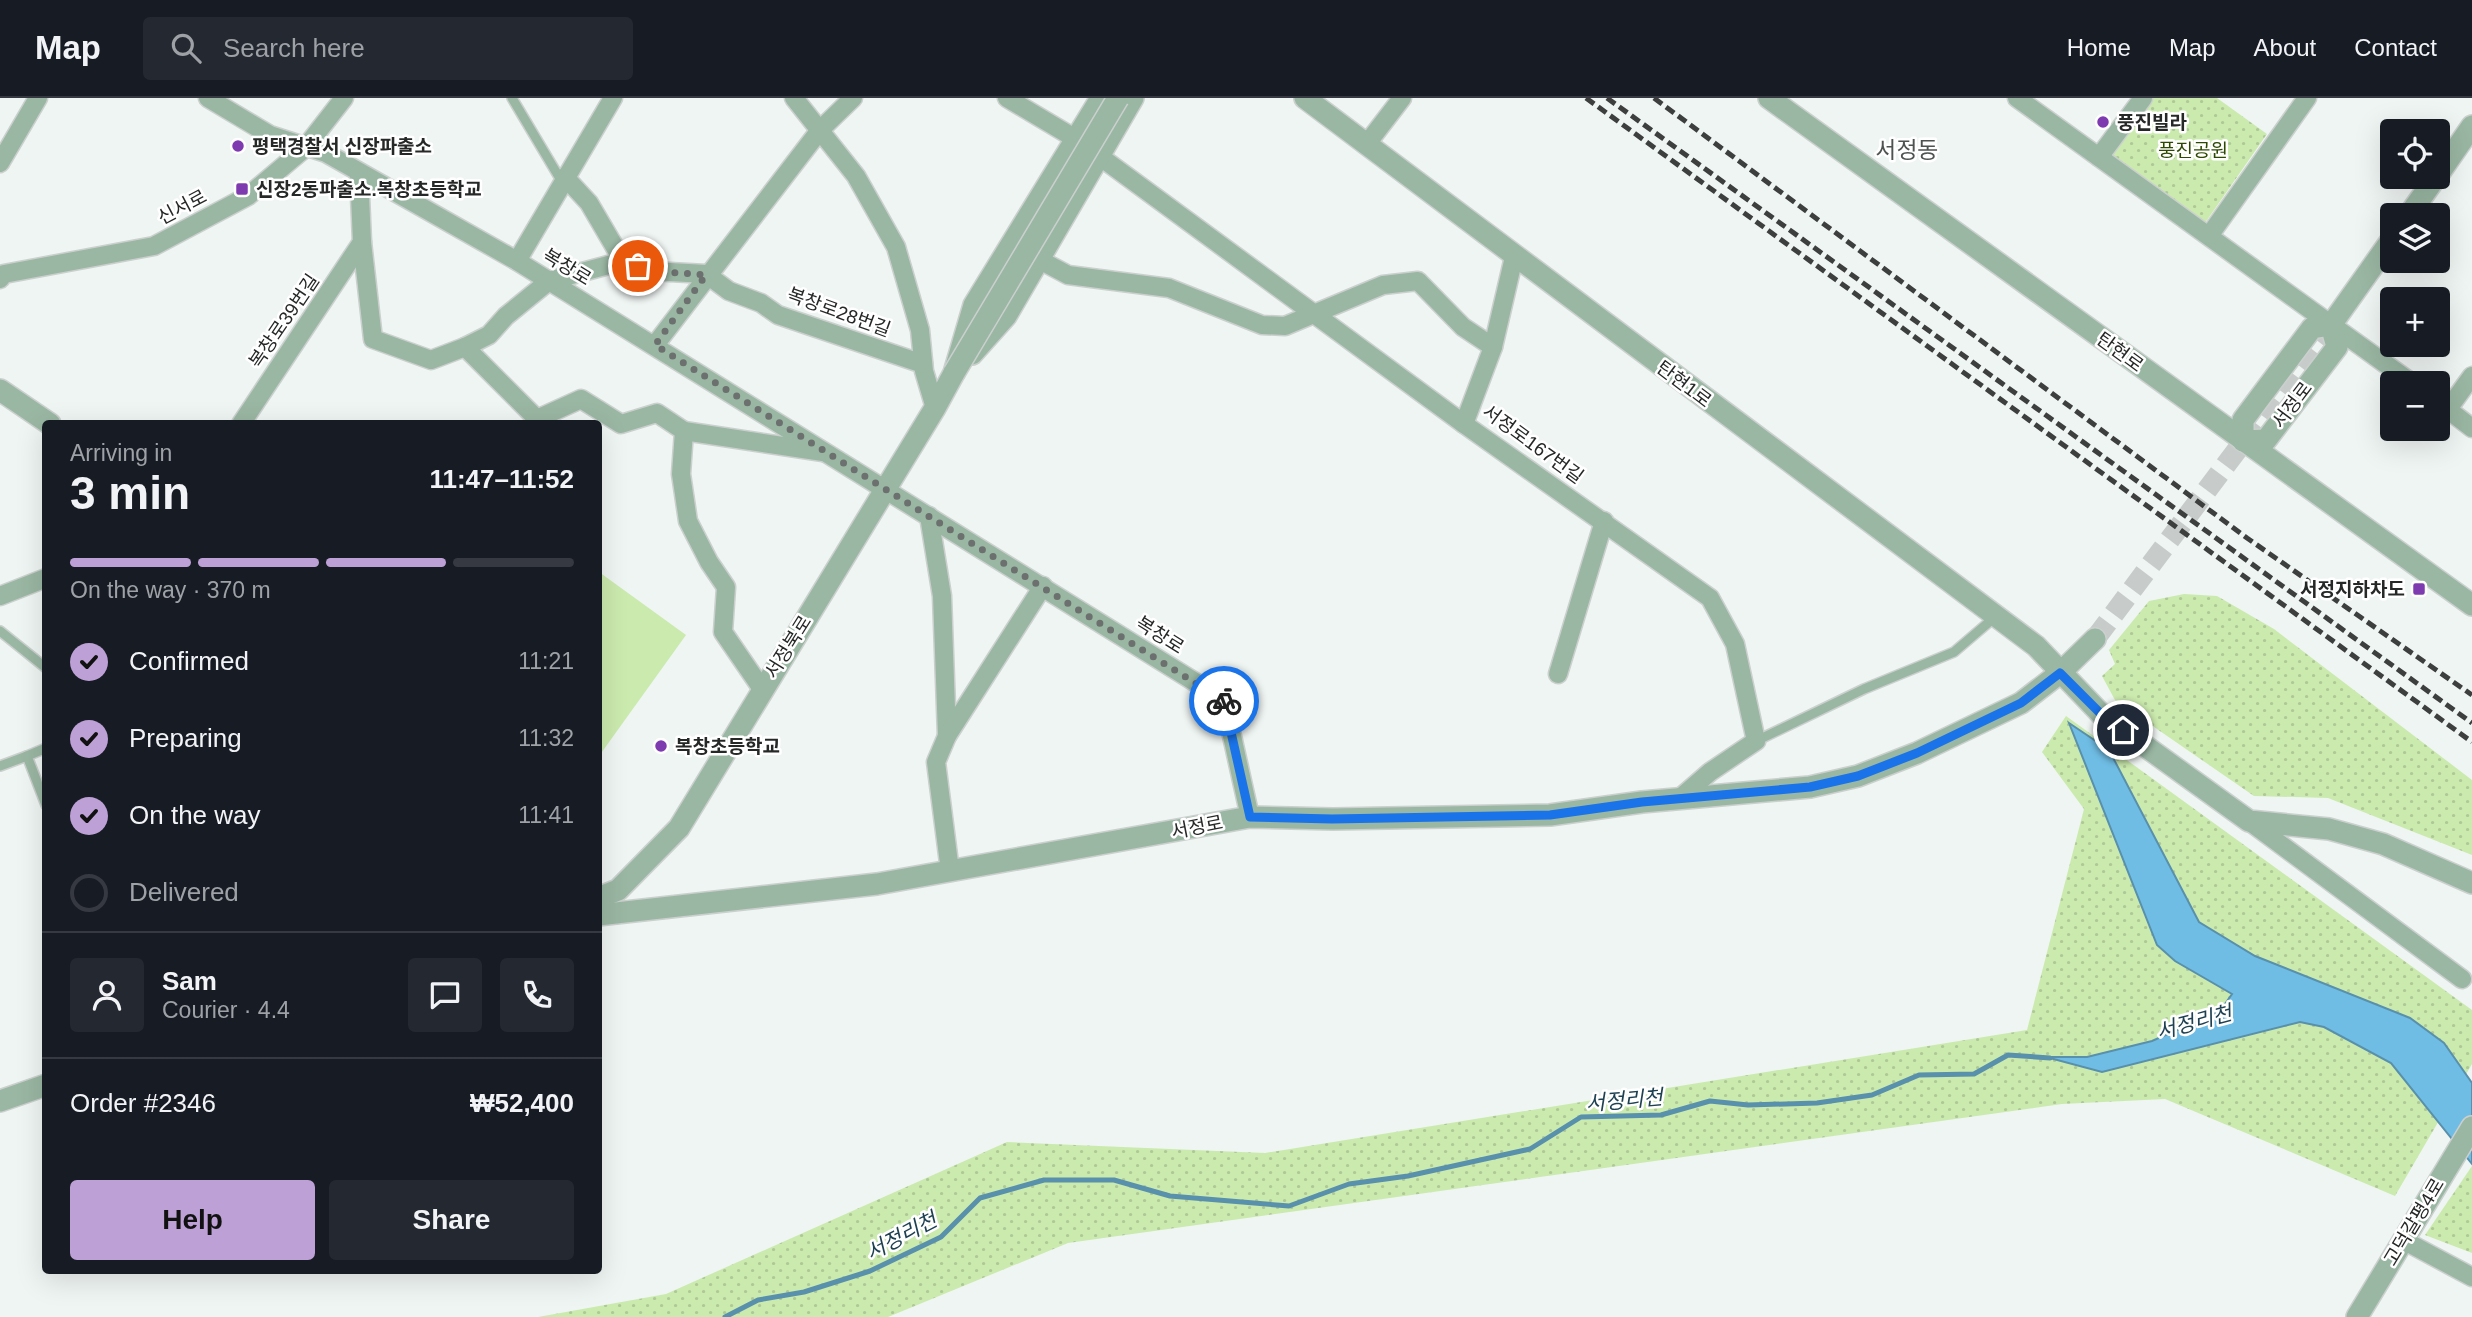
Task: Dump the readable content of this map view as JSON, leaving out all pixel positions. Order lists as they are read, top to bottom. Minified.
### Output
{"streets":{"street":["신서로","복창로","복창로28번길","복창로39번길","탄현로","탄현1로","서정로","서정로167번길","서정북로","고덕갈평4로"]},"crossings":[["신서로","복창로"],["복창로","서정로"],["복창로","서정북로"],["복창로28번길","서정북로"],["탄현로","서정로"],["탄현1로","서정로"],["탄현1로","서정로167번길"]],"districts":["서정동"],"water":["서정리천"],"parks":["풍진공원"],"places":{"other":["풍진빌라","평택경찰서 신장파출소","복창초등학교"],"transit":["신장2동파출소.복창초등학교","서정지하차도"]},"page":{"header":"Map","search":"Search here","nav":["Home","Map","About","Contact"],"map_buttons":["+","−"],"heading":["3 min","Arriving in","11:47–11:52"],"panel":["Sam","Courier · 4.4","Order #2346","₩52,400"],"bar":"On the way · 370 m","list":[["Confirmed","11:21"],["Preparing","11:32"],["On the way","11:41"],"Delivered"],"buttons":["Help","Share"]}}
